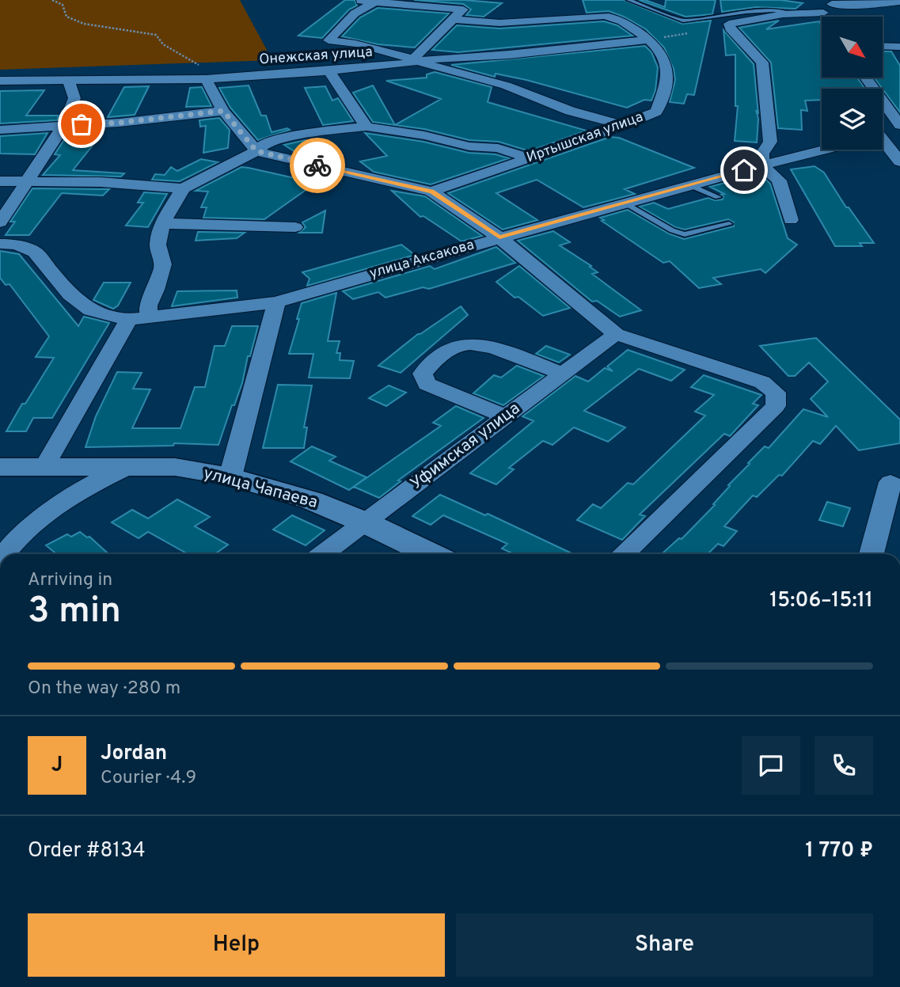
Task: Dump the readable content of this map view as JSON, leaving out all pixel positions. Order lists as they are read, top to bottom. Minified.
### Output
{"streets":{"street":["Онежская улица","Иртышская улица","улица Аксакова","Уфимская улица","улица Чапаева"]},"crossings":[["Онежская улица","Иртышская улица"],["Уфимская улица","улица Чапаева"]],"north":"bottom right","page":{"heading":["3 min","Arriving in","15:06–15:11"],"panel":["Jordan","Courier · 4.9","Order #8134","1 770 ₽"],"bar":"On the way · 280 m","round":"J","buttons":["Help","Share"]}}
